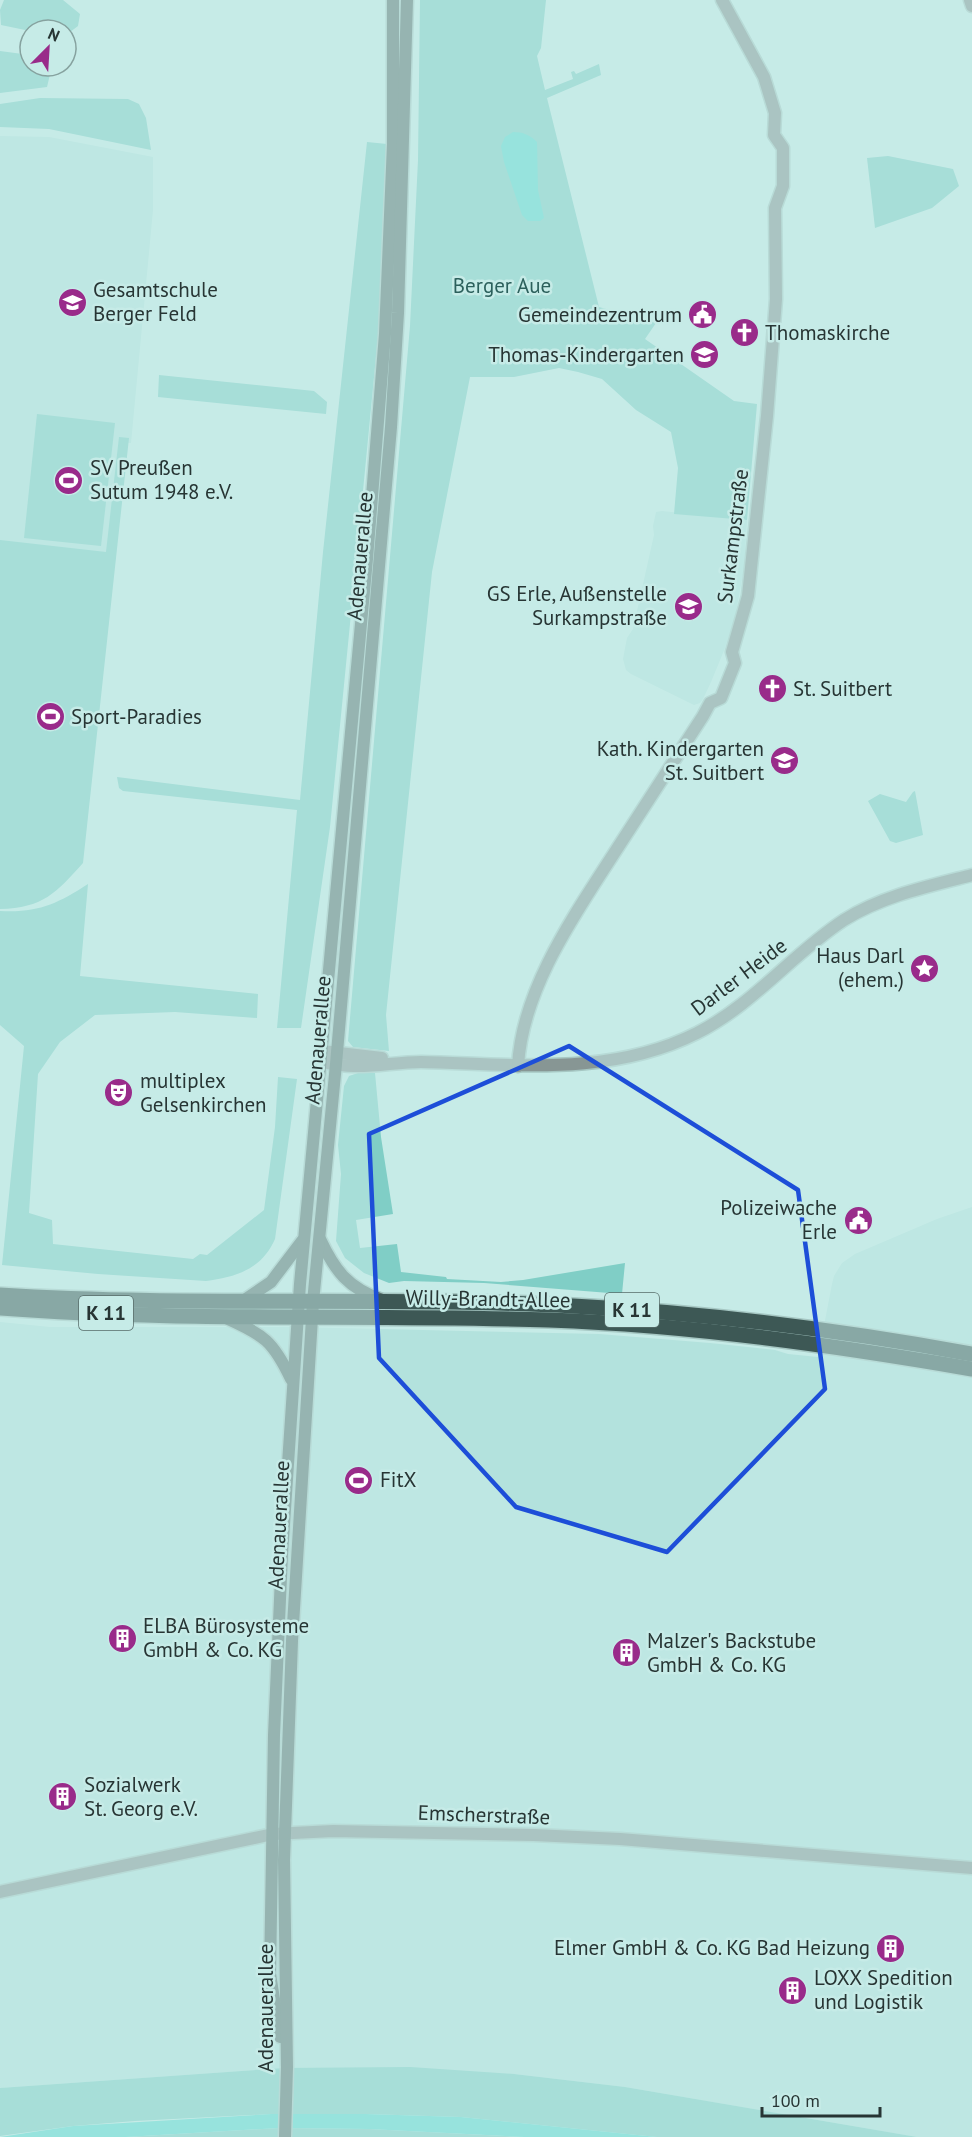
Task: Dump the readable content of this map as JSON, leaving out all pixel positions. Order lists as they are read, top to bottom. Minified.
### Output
{"streets":{"main road":["Adenauerallee","Willy-Brandt-Allee","K 11"],"street":["Surkampstraße","Darler Heide","Emscherstraße"]},"crossings":[["Surkampstraße","Darler Heide"],["Adenauerallee","Darler Heide"],["Adenauerallee","Willy-Brandt-Allee"],["Adenauerallee","Emscherstraße"]],"parks":["Berger Aue"],"places":{"school or university":["Gesamtschule Berger Feld","Thomas-Kindergarten","GS Erle, Außenstelle Surkampstraße","Kath. Kindergarten St. Suitbert"],"public building":["Gemeindezentrum","Polizeiwache Erle"],"church":["Thomaskirche","St. Suitbert"],"sports":["SV Preußen Sutum 1948 e.V.","Sport-Paradies","FitX"],"place":["Haus Darl (ehem.)"],"theatre":["multiplex Gelsenkirchen"],"building":["ELBA Bürosysteme GmbH & Co. KG","Malzer's Backstube GmbH & Co. KG","Sozialwerk St. Georg e.V.","Elmer GmbH & Co. KG Bad Heizung","LOXX Spedition und Logistik"]},"scale_bar":"100 m","north":"top right"}
